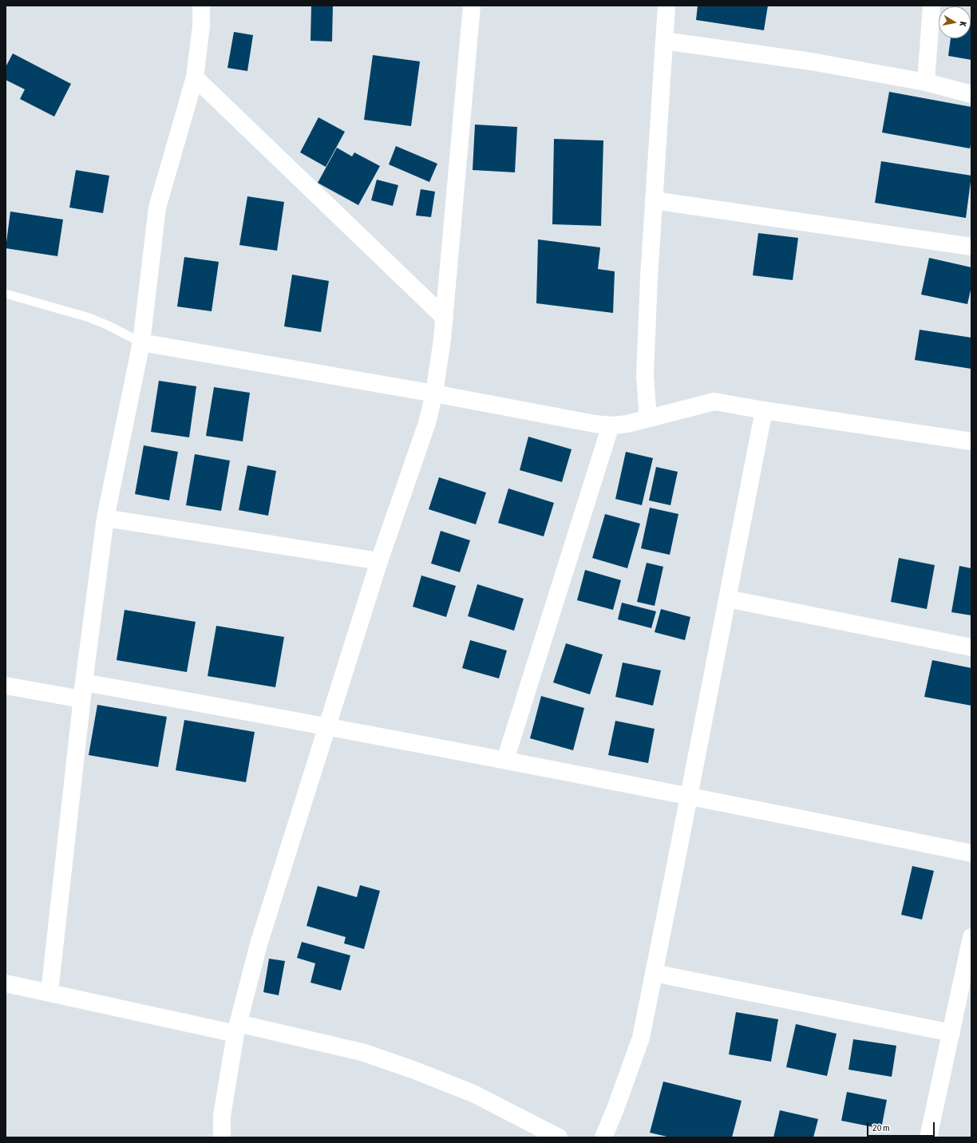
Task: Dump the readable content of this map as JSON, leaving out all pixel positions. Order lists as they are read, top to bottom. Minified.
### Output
{"scale_bar":"20 m","north":"right"}
